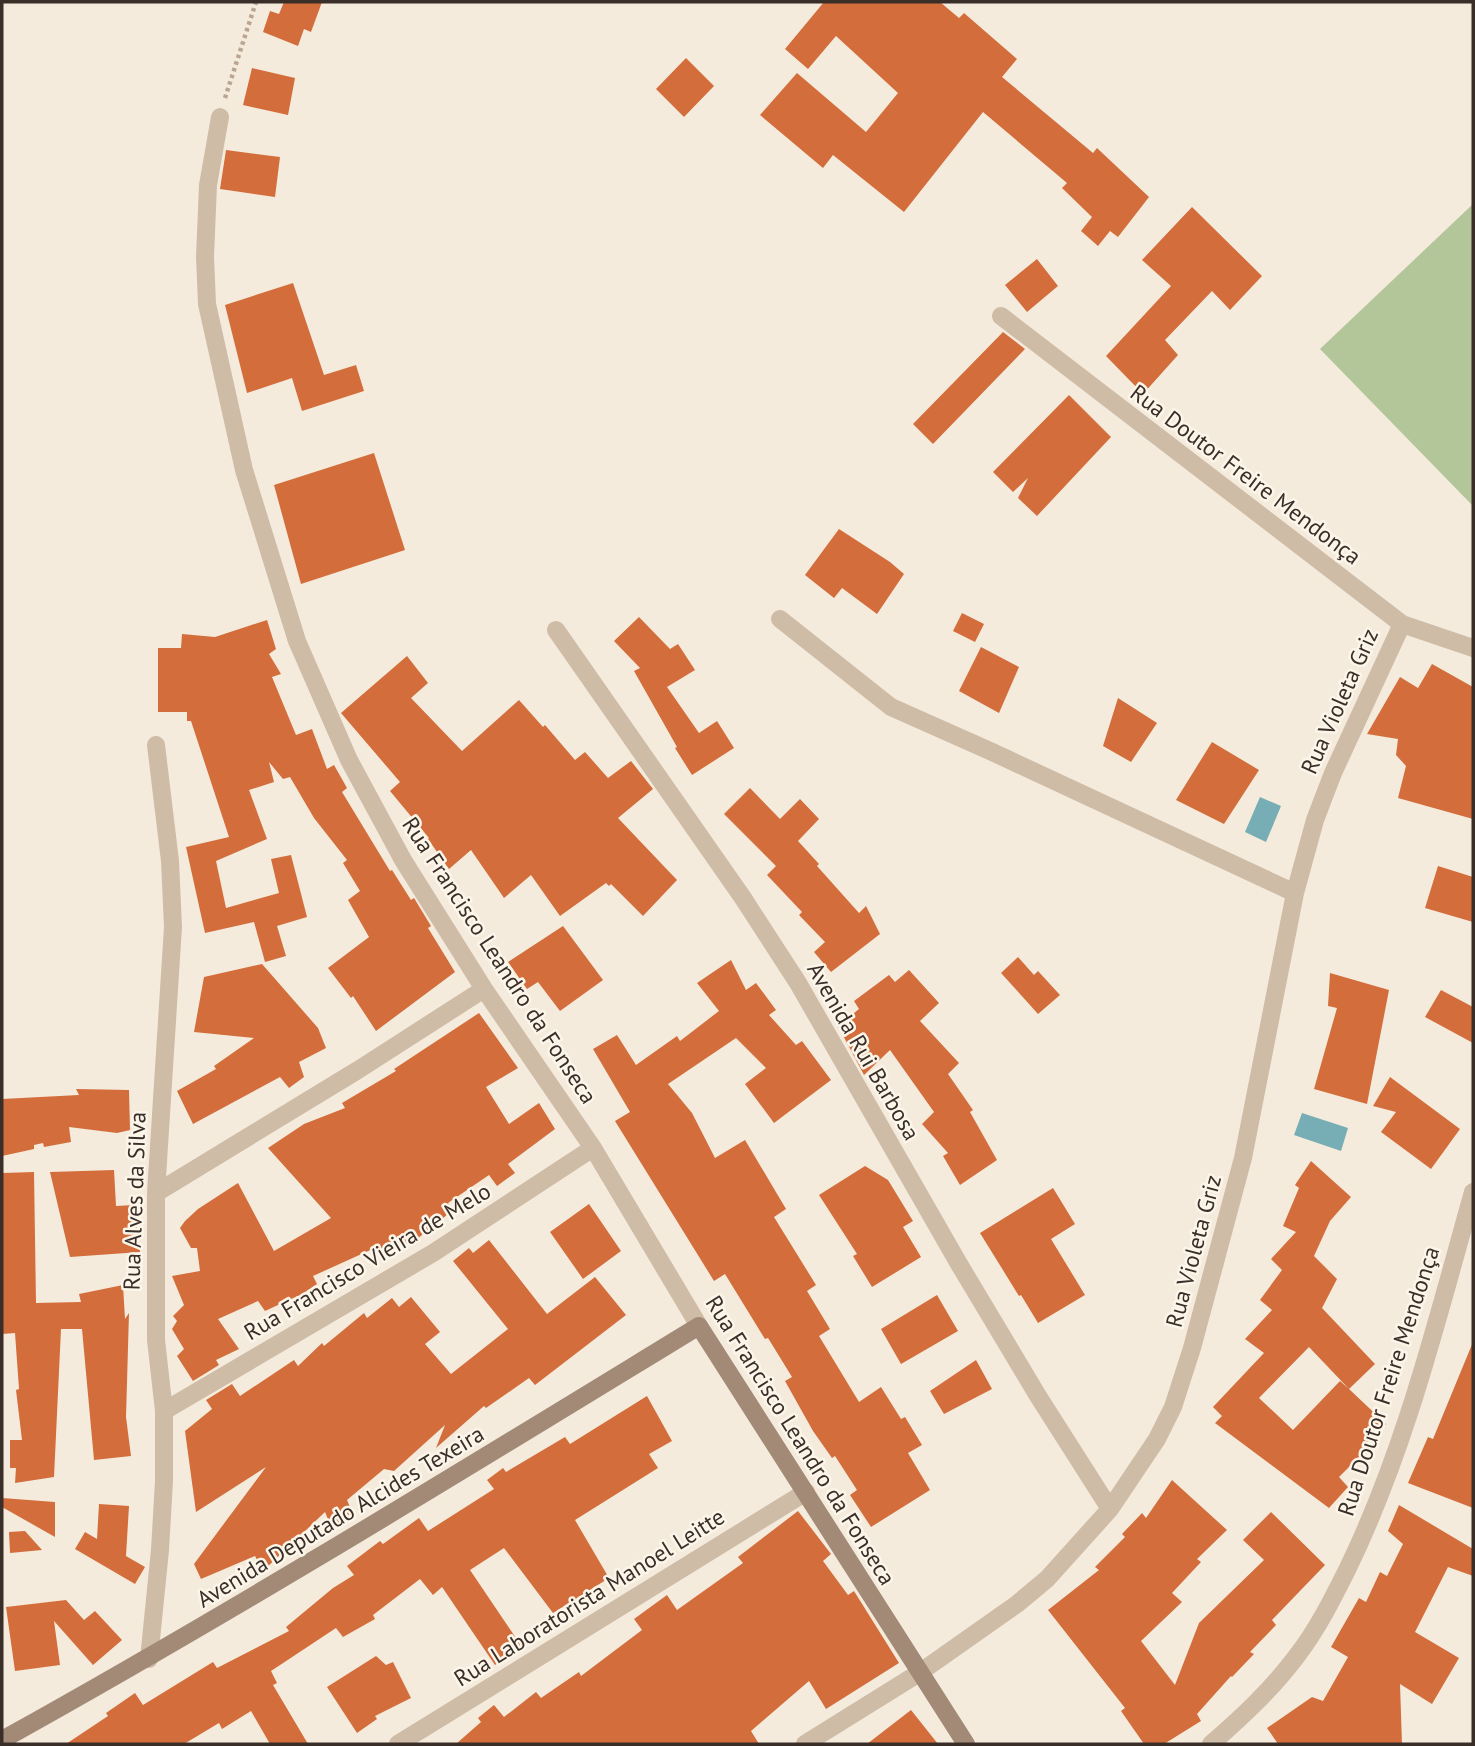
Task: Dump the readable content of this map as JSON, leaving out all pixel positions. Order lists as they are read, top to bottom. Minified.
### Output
{"streets":{"main road":["Rua Francisco Leandro da Fonseca","Avenida Deputado Alcides Texeira"],"street":["Rua Doutor Freire Mendonça","Rua Violeta Griz","Avenida Rui Barbosa","Rua Alves da Silva","Rua Francisco Vieira de Melo","Rua Laboratorista Manoel Leitte"]},"crossings":[["Rua Doutor Freire Mendonça","Rua Violeta Griz"],["Rua Violeta Griz","Rua Francisco Leandro da Fonseca"],["Rua Violeta Griz","Avenida Rui Barbosa"],["Rua Francisco Leandro da Fonseca","Rua Francisco Vieira de Melo"],["Rua Francisco Leandro da Fonseca","Avenida Deputado Alcides Texeira"],["Rua Francisco Leandro da Fonseca","Rua Laboratorista Manoel Leitte"],["Rua Alves da Silva","Rua Francisco Vieira de Melo"],["Rua Alves da Silva","Avenida Deputado Alcides Texeira"]]}
